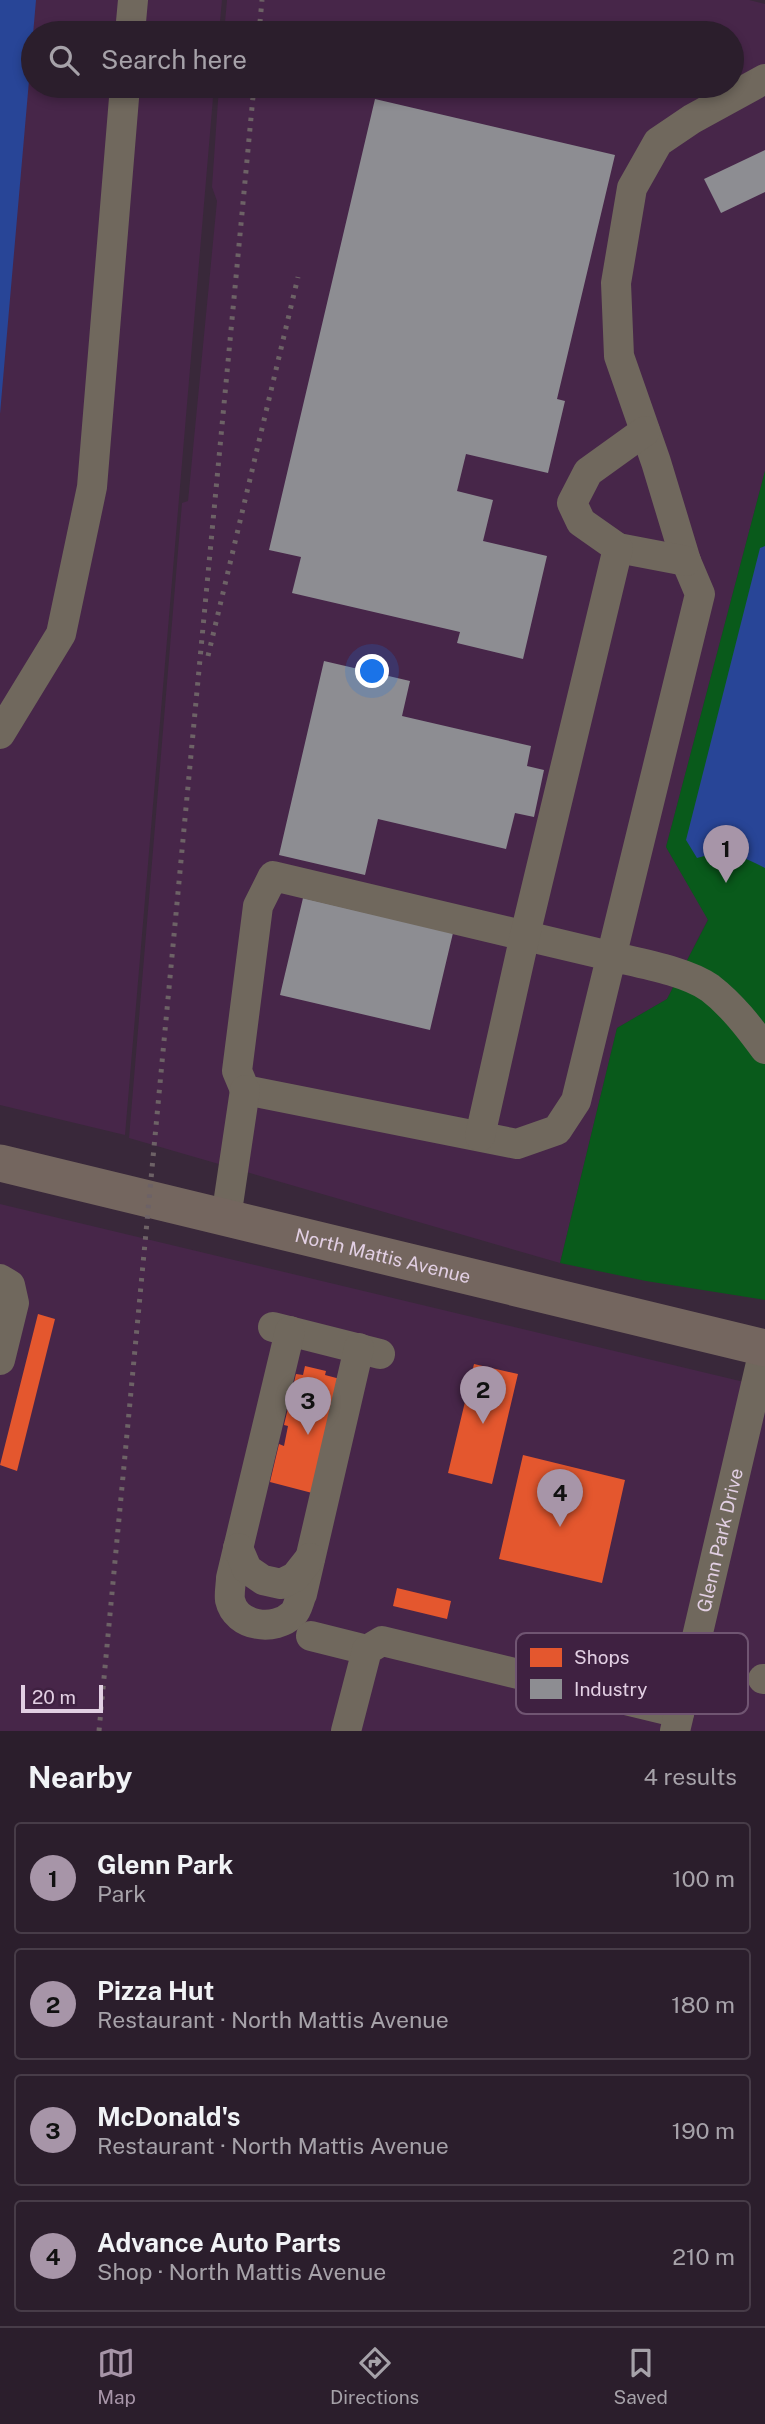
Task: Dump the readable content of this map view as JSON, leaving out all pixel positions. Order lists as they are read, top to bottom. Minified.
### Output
{"streets":{"main road":["North Mattis Avenue"],"street":["Glenn Park Drive"]},"crossings":[["North Mattis Avenue","Glenn Park Drive"]],"legend":["Shops","Industry"],"scale_bar":"20 m","page":{"search":"Search here","pins":["1","2","3","4"],"scale":"20 m","heading":["Nearby","4 results"],"list":[{"mark":"1","name":"Glenn Park","note":"Park","value":"100 m"},{"mark":"2","name":"Pizza Hut","note":"Restaurant · North Mattis Avenue","value":"180 m"},{"mark":"3","name":"McDonald's","note":"Restaurant · North Mattis Avenue","value":"190 m"},{"mark":"4","name":"Advance Auto Parts","note":"Shop · North Mattis Avenue","value":"210 m"}],"nav":["Map","Directions","Saved"]}}
